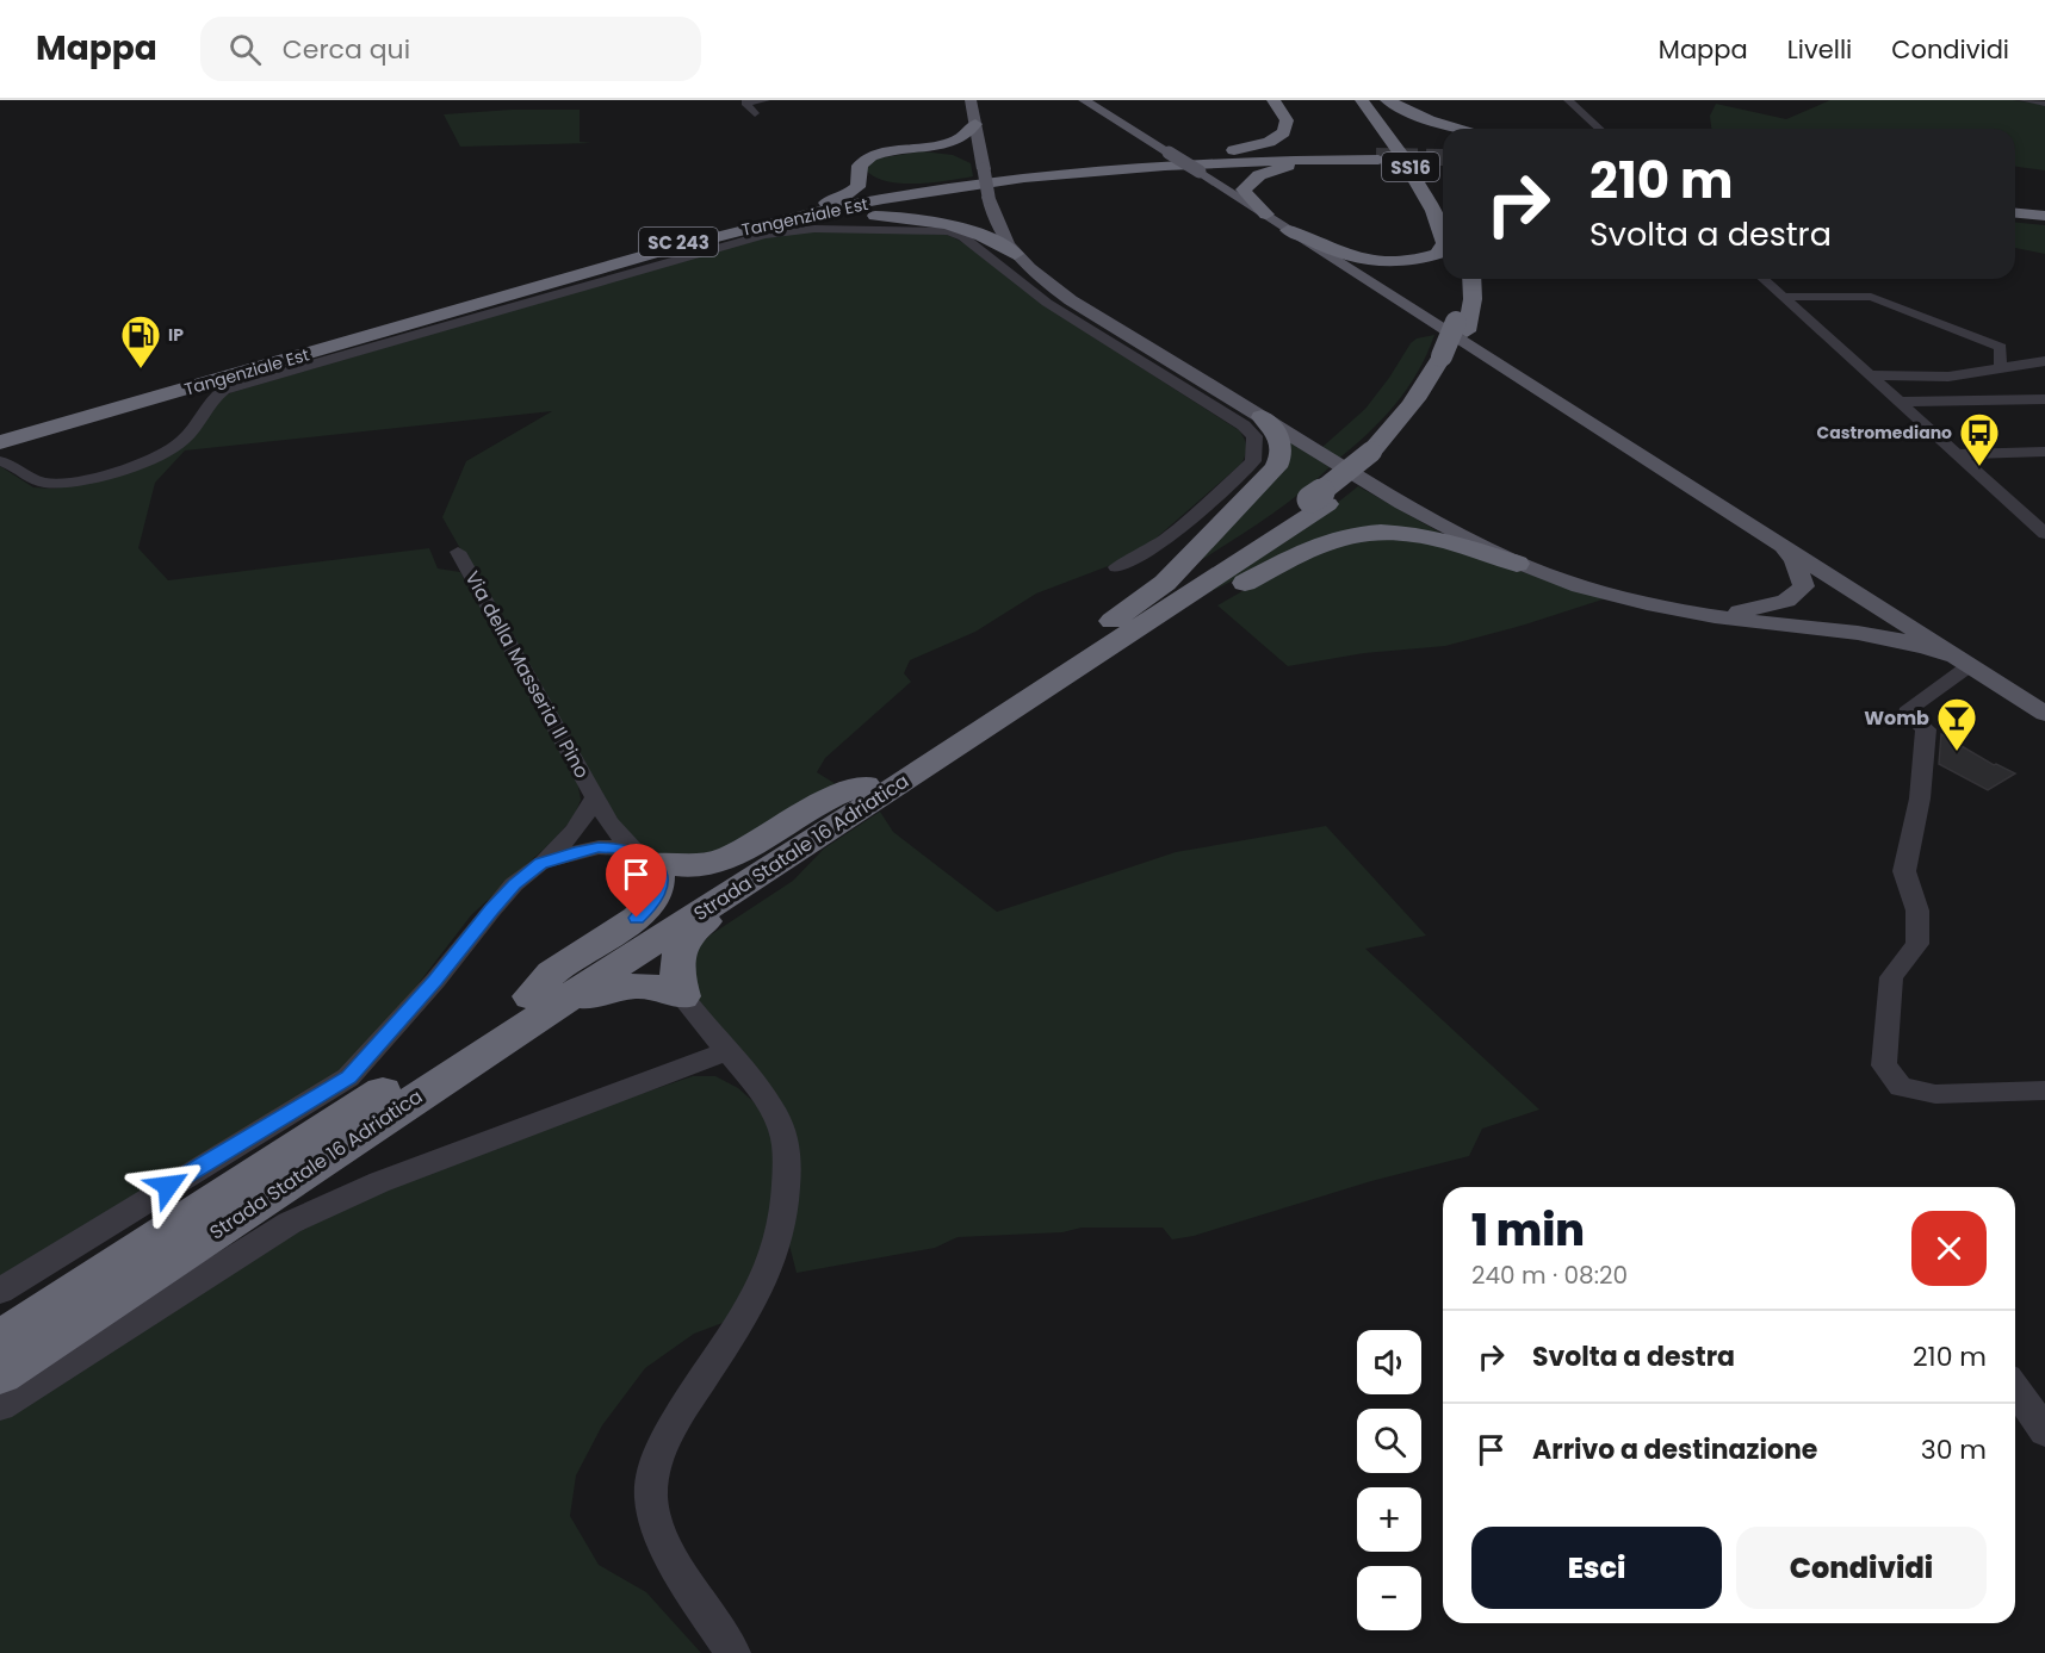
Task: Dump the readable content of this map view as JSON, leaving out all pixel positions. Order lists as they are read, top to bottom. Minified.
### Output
{"streets":{"highway":["SS16","Tangenziale Est","SC 243","Strada Statale 16 Adriatica"],"street":["Via della Masseria Il Pino"]},"places":{"fuel station":["IP"],"bus stop":["Castromediano"],"bar":["Womb"]},"page":{"header":"Mappa","search":"Cerca qui","nav":["Mappa","Livelli","Condividi"],"turn":["210 m","Svolta a destra"],"heading":["1 min","240 m · 08:20"],"list":[{"name":"Svolta a destra","value":"210 m"},{"name":"Arrivo a destinazione","value":"30 m"}],"map_buttons":["+","−"],"buttons":["Esci","Condividi"]}}
